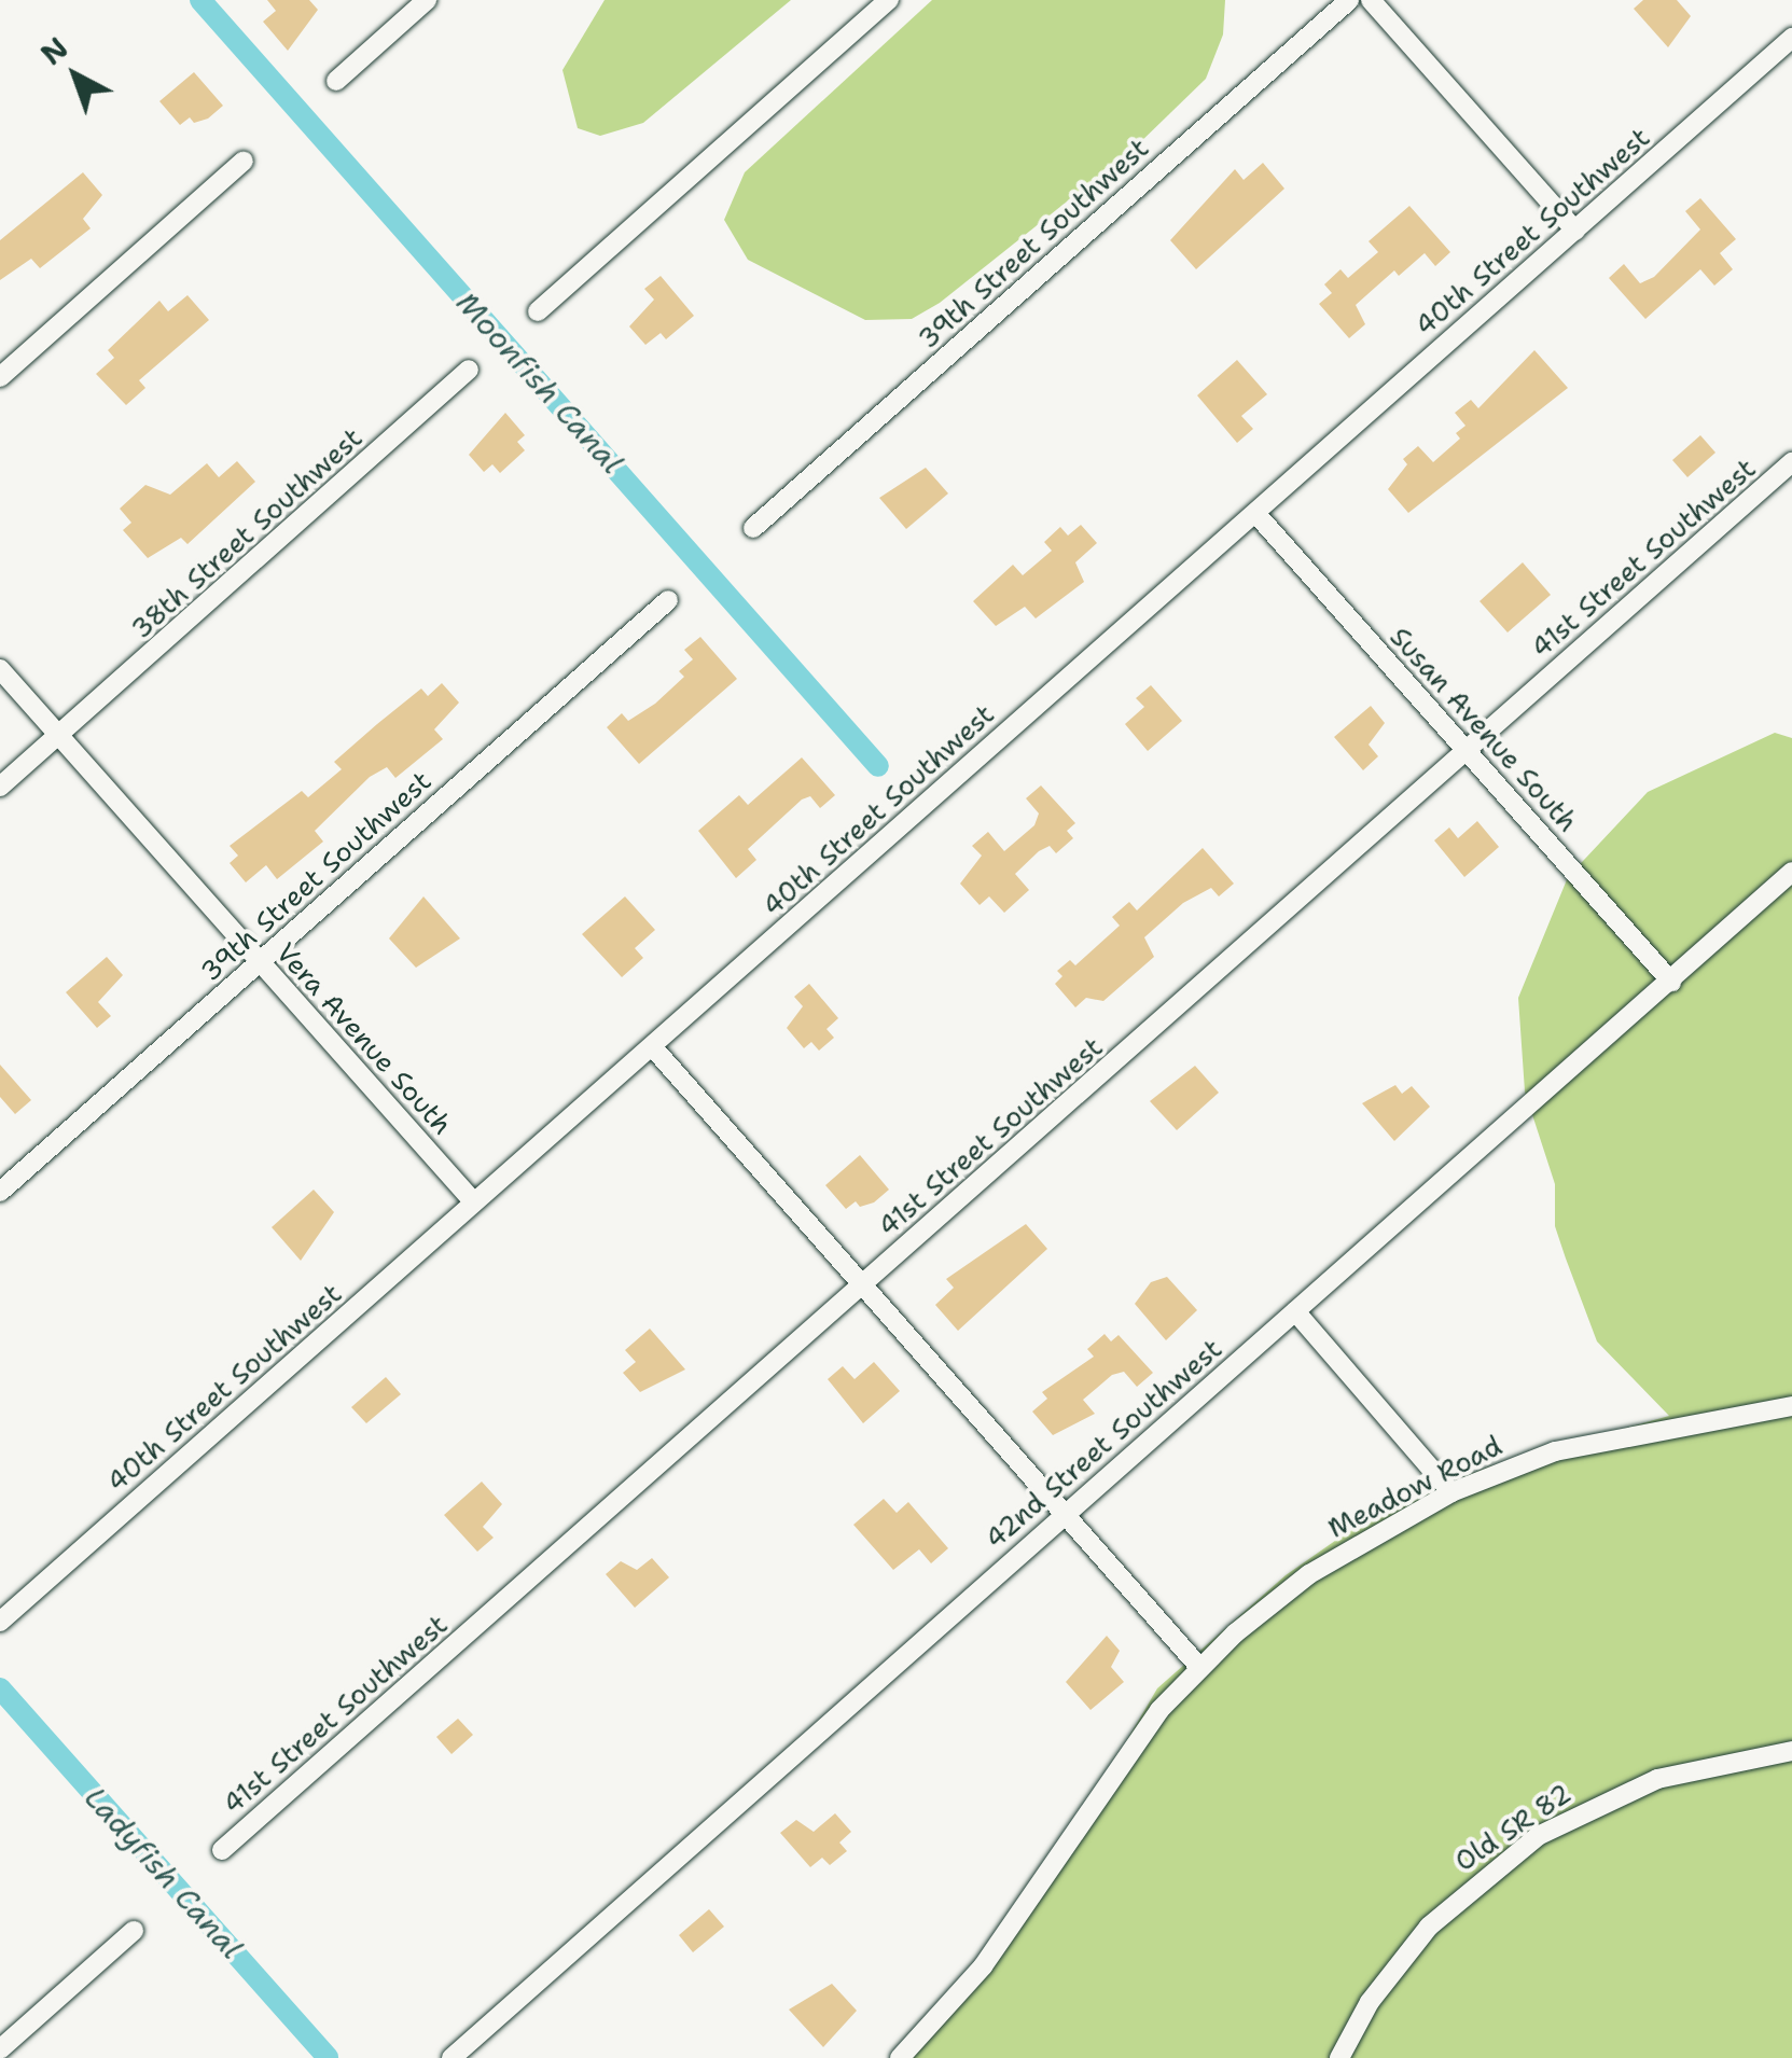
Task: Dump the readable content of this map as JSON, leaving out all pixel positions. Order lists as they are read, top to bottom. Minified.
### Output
{"streets":{"street":["40th Street Southwest","39th Street Southwest","38th Street Southwest","41st Street Southwest","Susan Avenue South","Vera Avenue South","42nd Street Southwest","Meadow Road","Old SR 82"]},"crossings":[["40th Street Southwest","Susan Avenue South"],["40th Street Southwest","Vera Avenue South"],["39th Street Southwest","Vera Avenue South"],["38th Street Southwest","Vera Avenue South"],["41st Street Southwest","Susan Avenue South"],["Susan Avenue South","42nd Street Southwest"]],"water":["Moonfish Canal","Ladyfish Canal"],"north":"top left"}
